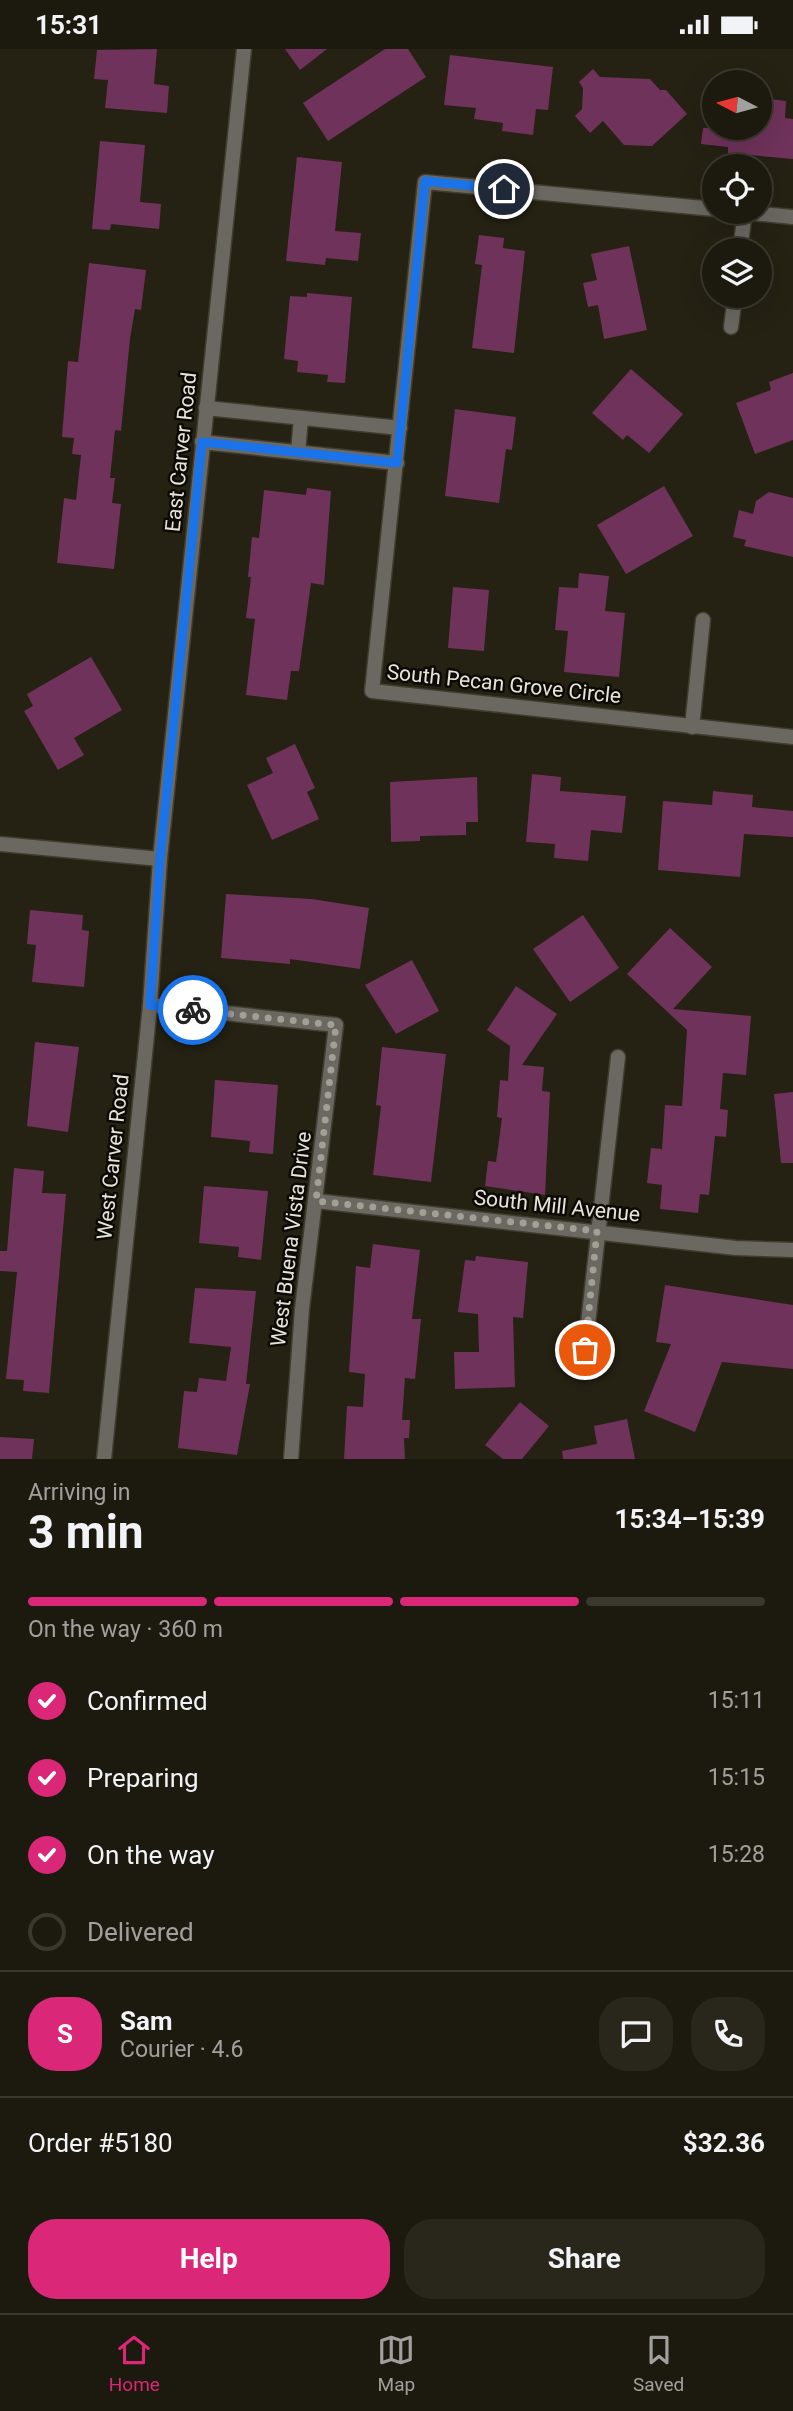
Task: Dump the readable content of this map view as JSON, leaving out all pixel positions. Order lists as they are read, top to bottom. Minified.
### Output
{"streets":{"street":["East Carver Road","South Pecan Grove Circle","West Carver Road","South Mill Avenue","West Buena Vista Drive"]},"crossings":[["East Carver Road","West Carver Road"],["West Carver Road","West Buena Vista Drive"],["South Mill Avenue","West Buena Vista Drive"]],"north":"left","page":{"status":"15:31","heading":["3 min","Arriving in","15:34–15:39"],"panel":["Sam","Courier · 4.6","Order #5180","$32.36"],"bar":"On the way · 360 m","list":[["Confirmed","15:11"],["Preparing","15:15"],["On the way","15:28"],"Delivered"],"round":"S","buttons":["Help","Share"],"tabs":["Home","Map","Saved"]}}
